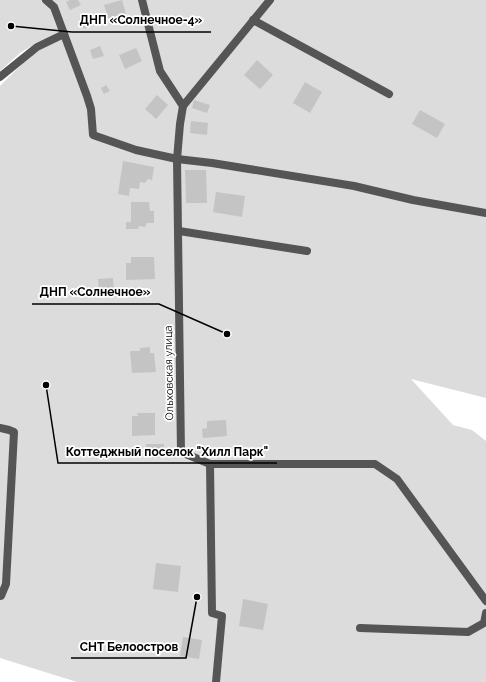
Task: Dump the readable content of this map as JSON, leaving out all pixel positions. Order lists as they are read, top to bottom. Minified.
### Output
{"streets":{"street":["Ольховская улица"]},"places":["ДНП «Солнечное-4»","ДНП «Солнечное»","Коттеджный поселок \"Хилл Парк\"","СНТ Белоостров"]}
